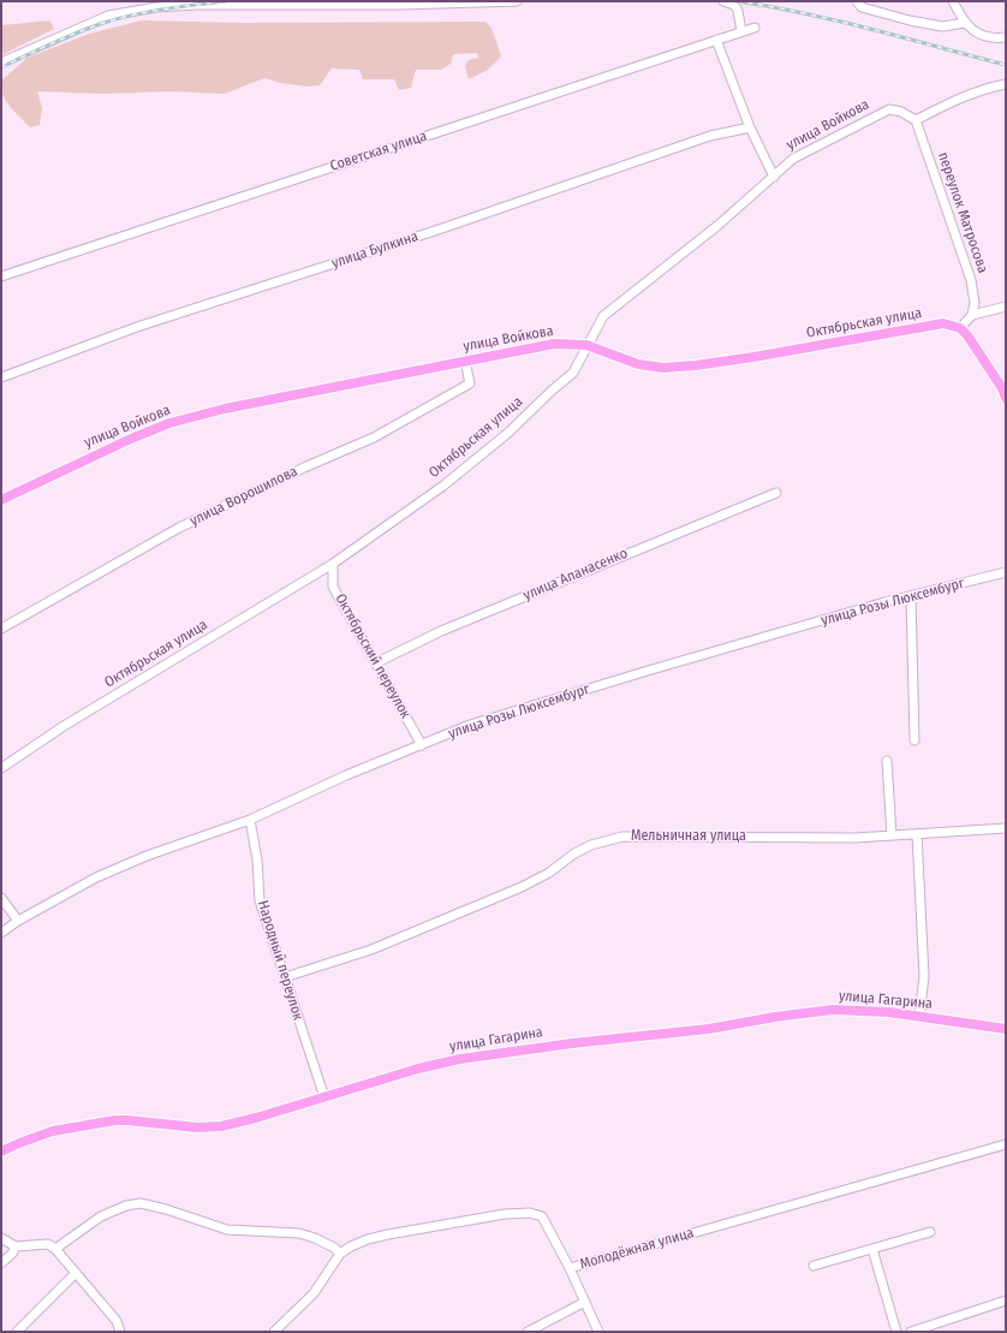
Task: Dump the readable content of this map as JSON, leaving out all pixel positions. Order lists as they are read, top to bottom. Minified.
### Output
{"streets":{"main road":["улица Войкова","Октябрьская улица","улица Гагарина"],"street":["Советская улица","переулок Матросова","улица Булкина","улица Ворошилова","улица Апанасенко","улица Розы Люксембург","Октябрьский переулок","Мельничная улица","Народный переулок","Молодёжная улица"]},"crossings":[["улица Войкова","переулок Матросова"],["улица Войкова","Октябрьская улица"],["улица Войкова","улица Ворошилова"],["Октябрьская улица","Октябрьский переулок"],["улица Апанасенко","Октябрьский переулок"],["улица Розы Люксембург","Октябрьский переулок"],["улица Розы Люксембург","Народный переулок"],["Мельничная улица","Народный переулок"],["Народный переулок","улица Гагарина"]]}
